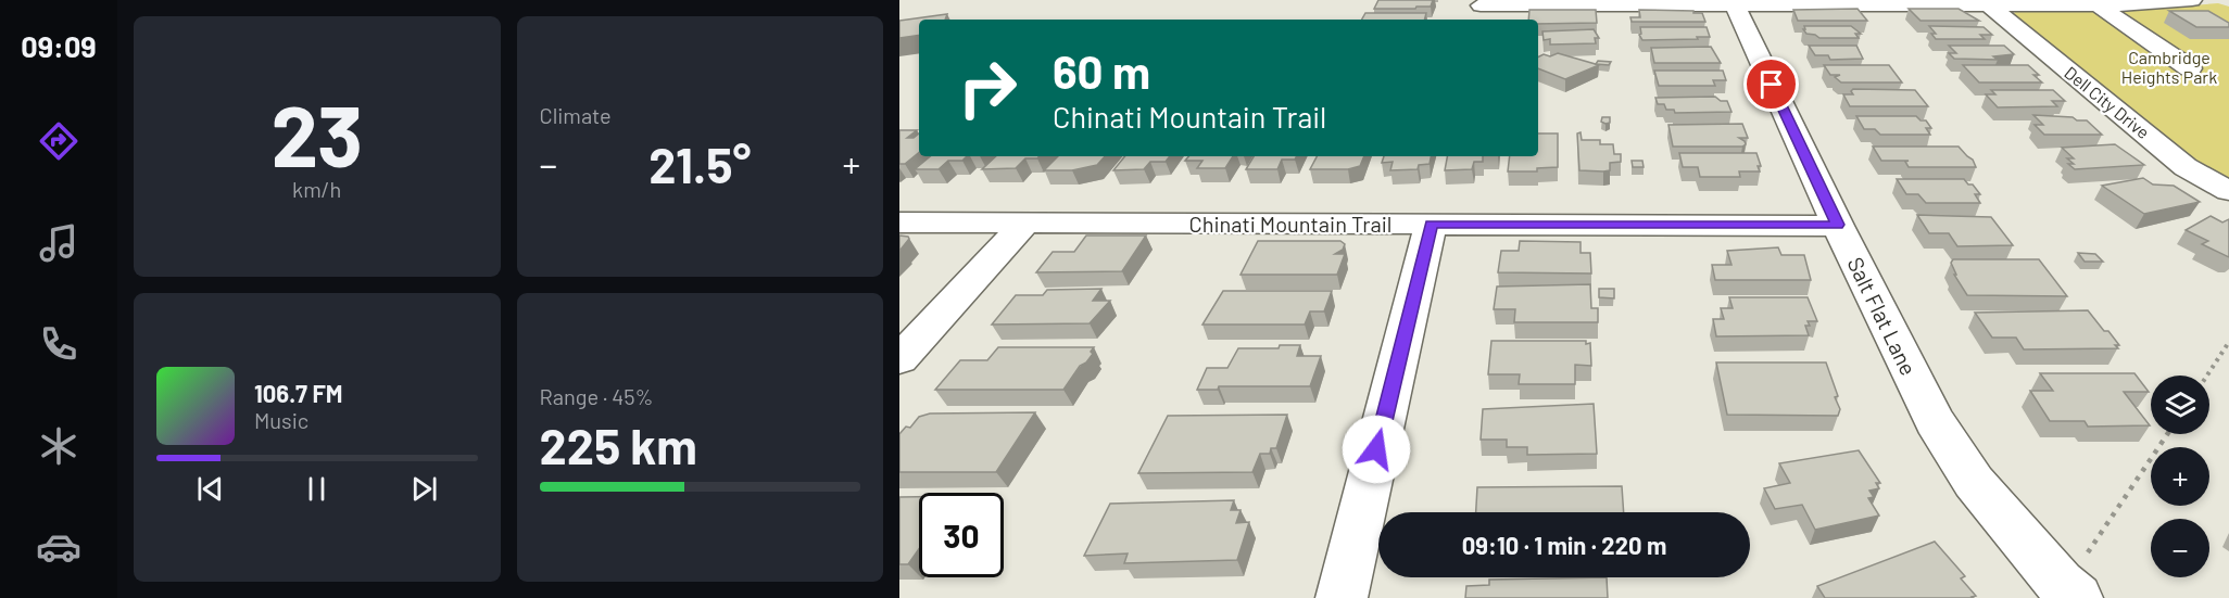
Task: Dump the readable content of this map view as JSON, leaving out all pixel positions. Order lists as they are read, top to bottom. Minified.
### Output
{"streets":{"street":["Dell City Drive","Chinati Mountain Trail","Salt Flat Lane"]},"crossings":[["Chinati Mountain Trail","Salt Flat Lane"]],"parks":["Cambridge Heights Park"],"page":{"tabs":"09:09","tile":[["23","km/h"],"Climate",["Range · 45%","225 km"]],"turn":["60 m","Chinati Mountain Trail"],"heat":["−","21.5°","+"],"song":["106.7 FM","Music"],"map_buttons":["+","−"],"limit":"30","trip":"09:10 · 1 min · 220 m"}}
